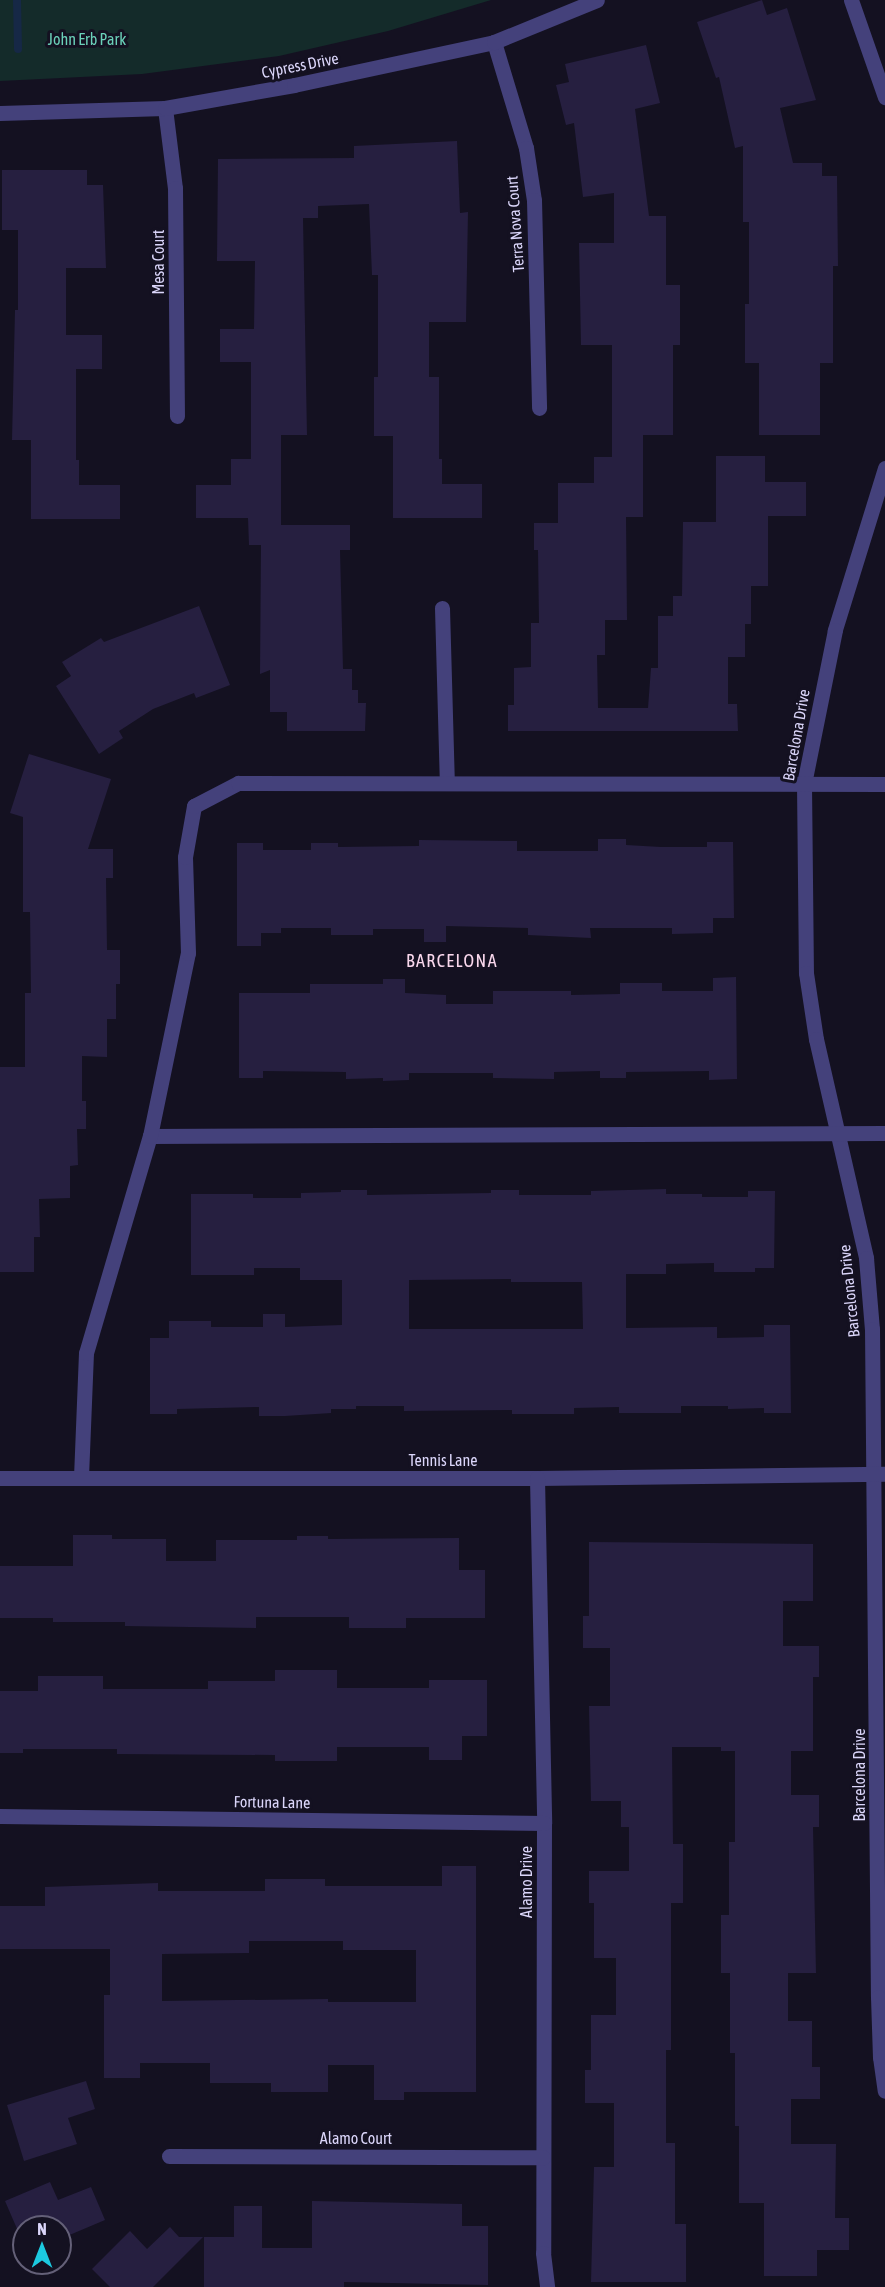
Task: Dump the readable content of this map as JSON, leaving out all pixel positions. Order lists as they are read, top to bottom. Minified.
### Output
{"streets":{"street":["Cypress Drive","Terra Nova Court","Mesa Court","Barcelona Drive","Tennis Lane","Fortuna Lane","Alamo Drive","Alamo Court"]},"crossings":[["Cypress Drive","Terra Nova Court"],["Cypress Drive","Mesa Court"],["Barcelona Drive","Tennis Lane"],["Tennis Lane","Alamo Drive"],["Fortuna Lane","Alamo Drive"],["Alamo Drive","Alamo Court"]],"districts":["BARCELONA"],"parks":["John Erb Park"],"north":"top"}
